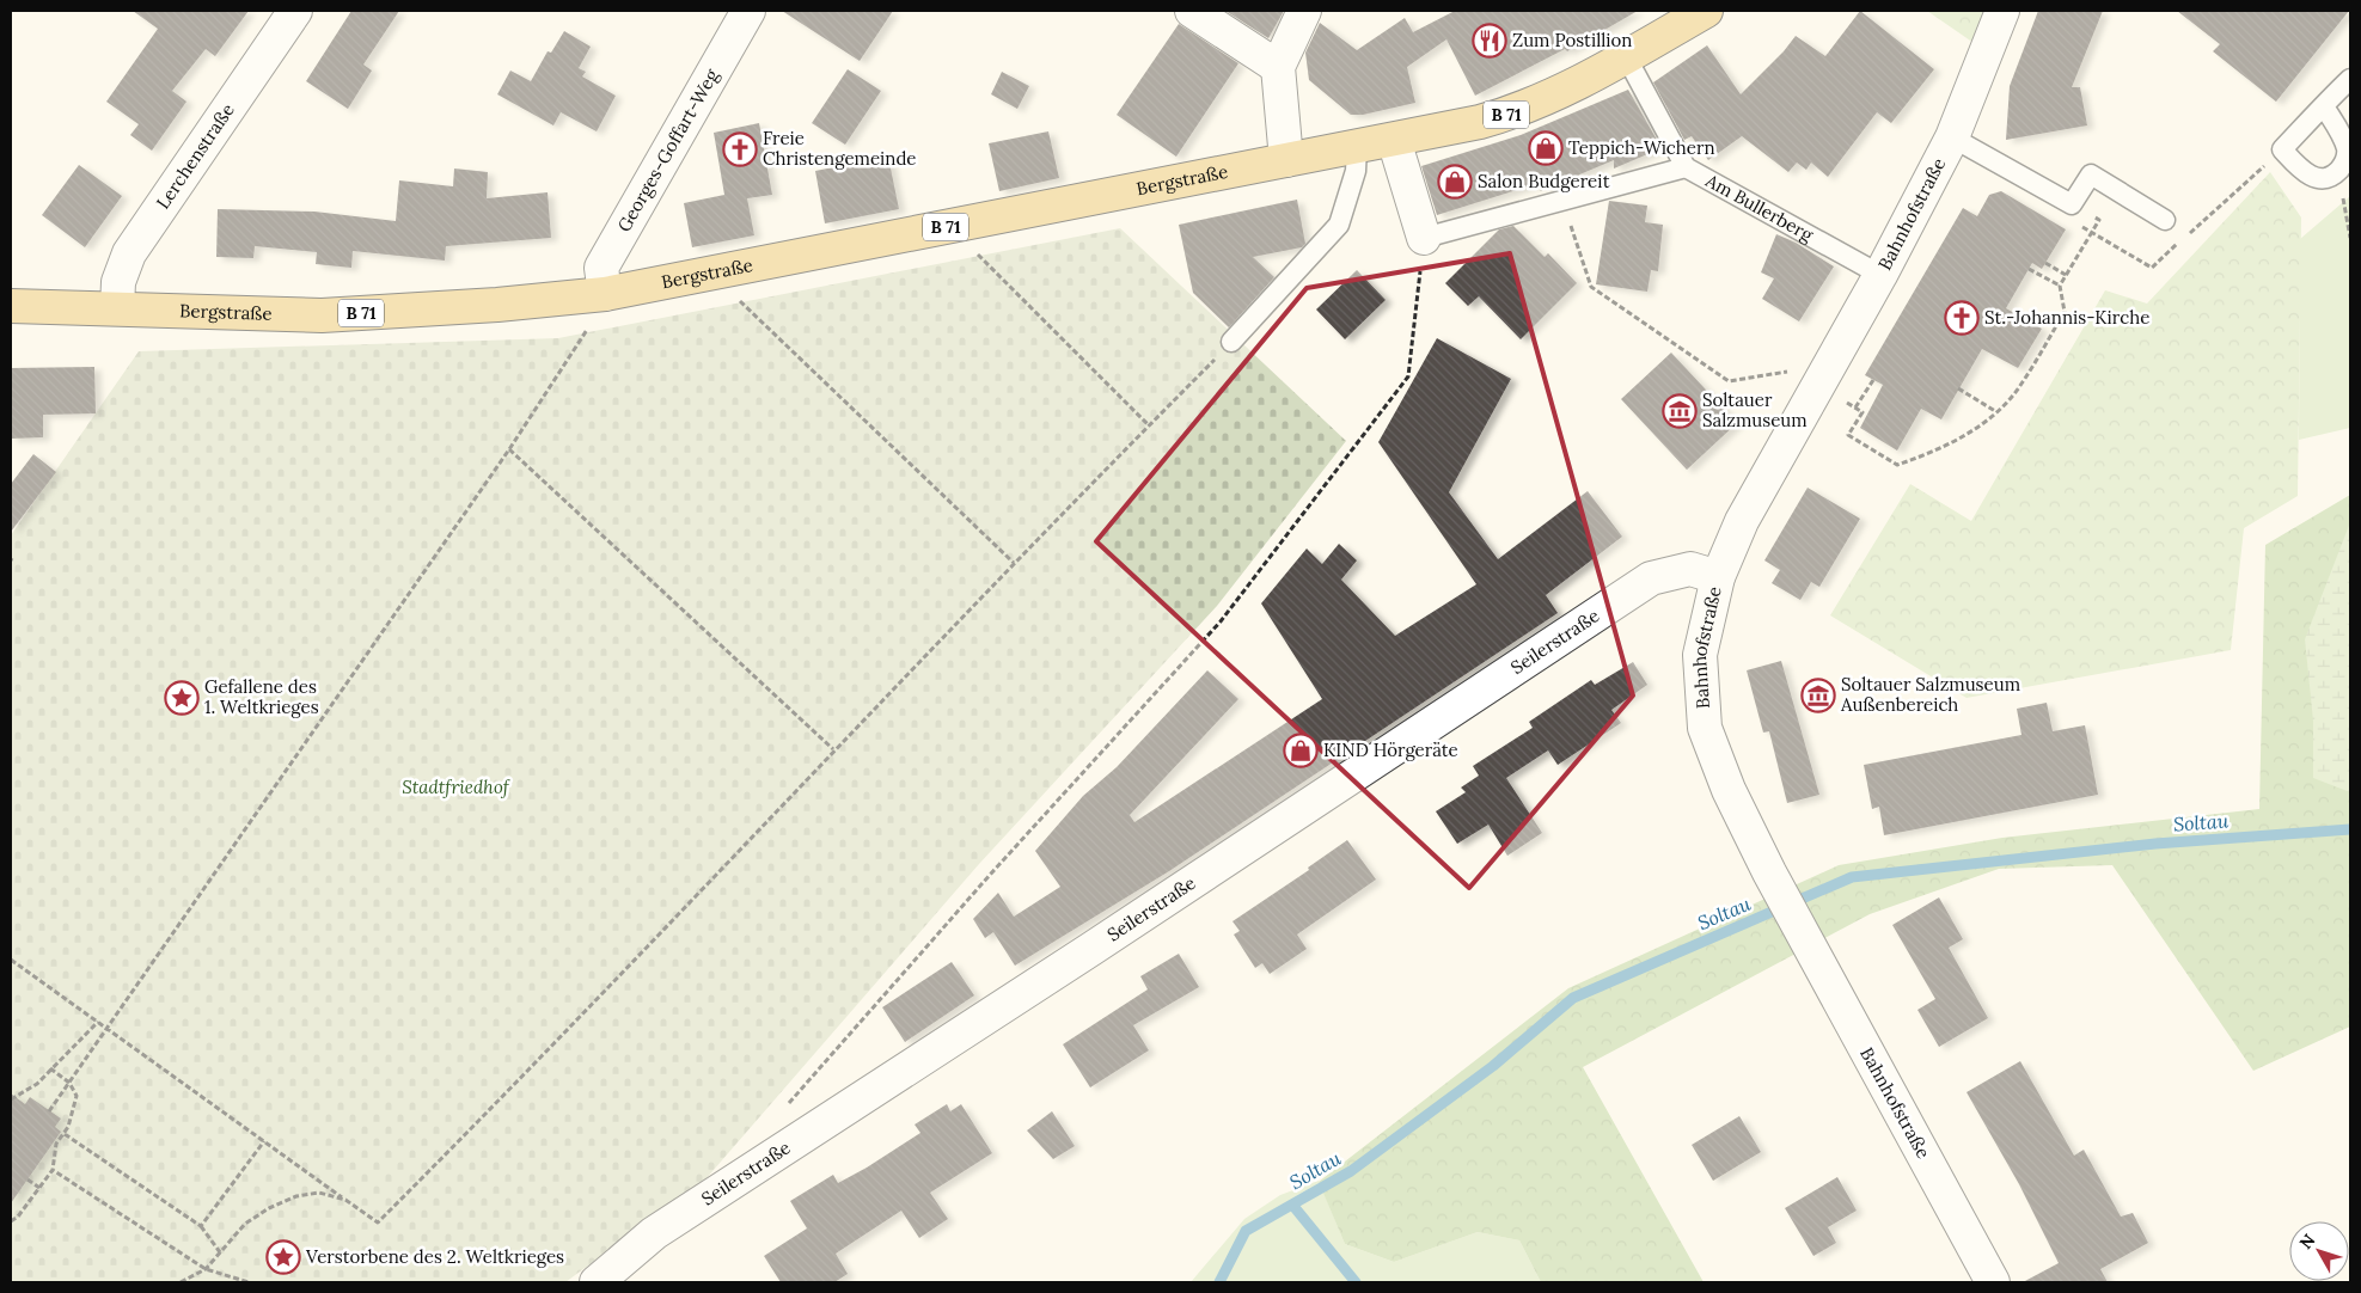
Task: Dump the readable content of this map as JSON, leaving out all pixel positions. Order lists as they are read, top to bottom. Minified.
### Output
{"streets":{"main road":["B 71","Bergstraße"],"street":["Georges-Goffart-Weg","Lerchenstraße","Bahnhofstraße","Seilerstraße"],"lane":["Am Bullerberg"]},"crossings":[["Georges-Goffart-Weg","Bergstraße"],["Lerchenstraße","Bergstraße"],["Bergstraße","Am Bullerberg"],["Am Bullerberg","Bahnhofstraße"],["Bahnhofstraße","Seilerstraße"]],"water":["Soltau"],"parks":["Stadtfriedhof"],"places":{"restaurant":["Zum Postillion"],"shop":["Teppich-Wichern","Salon Budgereit","KIND Hörgeräte"],"church":["Freie Christengemeinde","St.-Johannis-Kirche"],"museum":["Soltauer Salzmuseum","Soltauer Salzmuseum Außenbereich"],"place":["Gefallene des 1. Weltkrieges","Verstorbene des 2. Weltkrieges"]},"north":"top left"}
